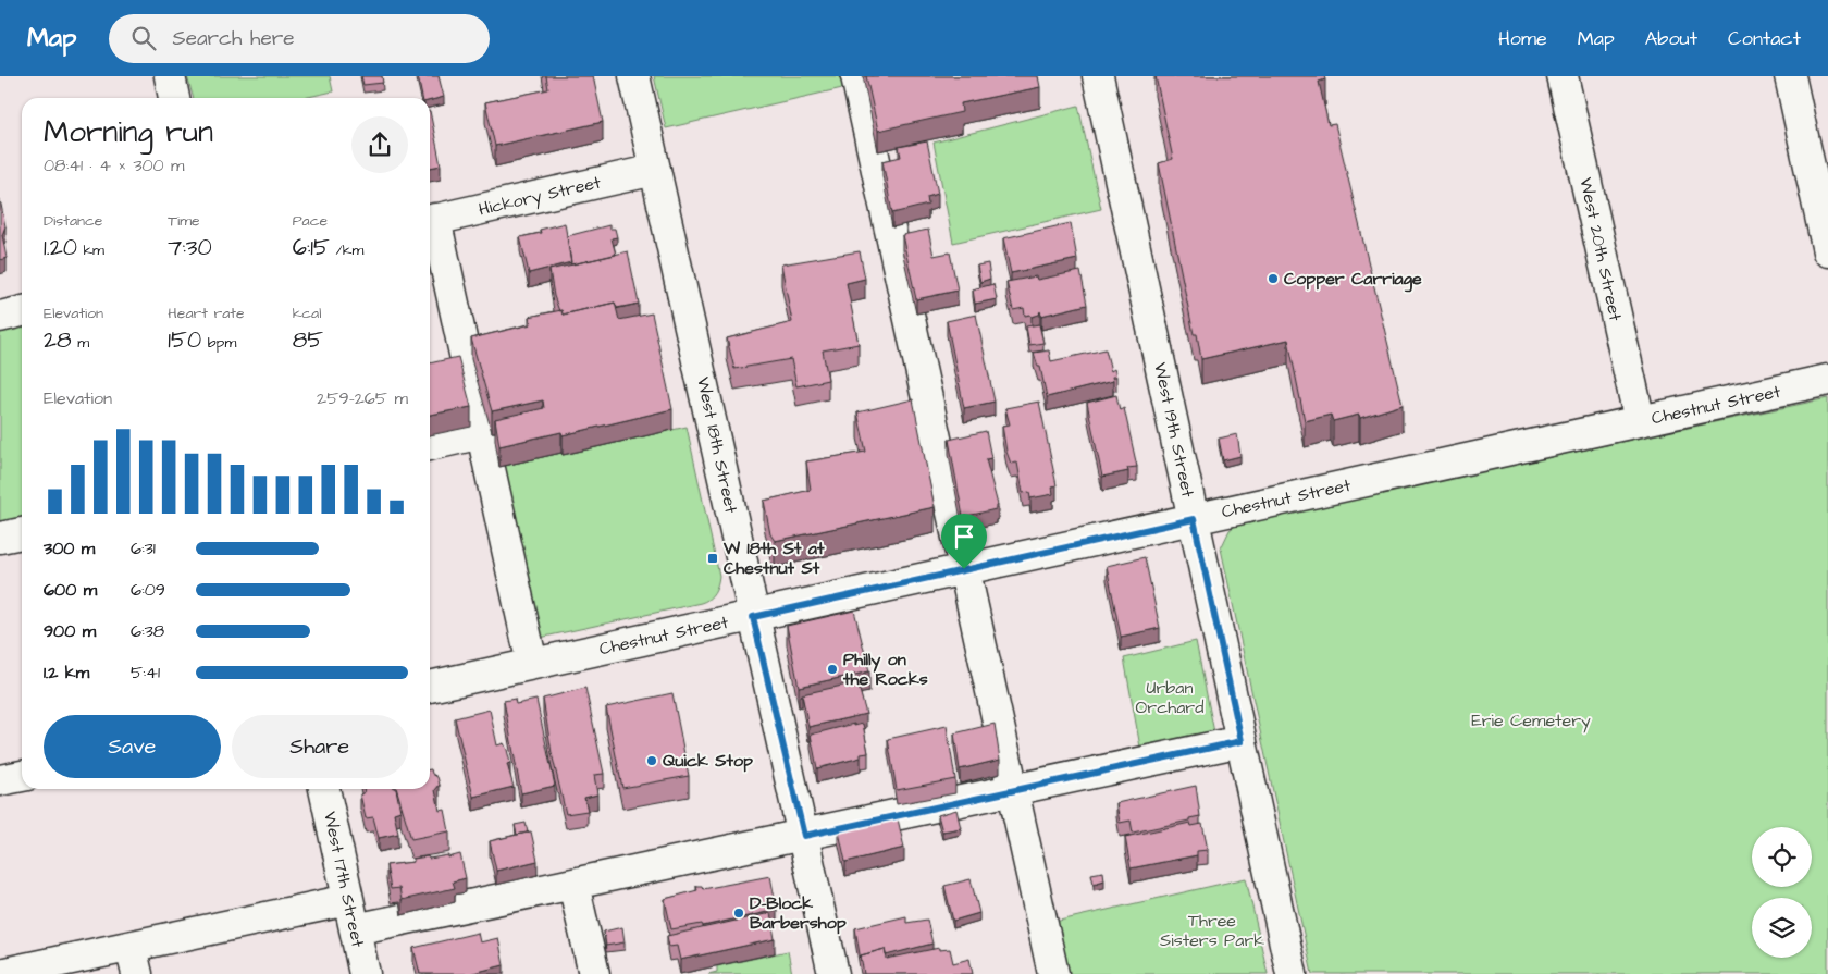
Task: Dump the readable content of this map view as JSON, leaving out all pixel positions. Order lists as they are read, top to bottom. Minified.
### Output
{"streets":{"street":["Hickory Street","West 20th Street","Chestnut Street","West 19th Street","West 18th Street","West 17th Street"]},"crossings":[["Hickory Street","West 18th Street"],["West 20th Street","Chestnut Street"],["Chestnut Street","West 19th Street"],["Chestnut Street","West 18th Street"]],"parks":["Urban Orchard","Erie Cemetery","Three Sisters Park"],"places":{"other":["Copper Carriage","Philly on the Rocks","Quick Stop","D-Block Barbershop"],"transit":["W 18th St at Chestnut St"]},"page":{"header":"Map","search":"Search here","nav":["Home","Map","About","Contact"],"heading":["Morning run","08:41 · 4 × 300 m"],"stats":[["Distance","1.20 km"],["Time","7:30"],["Pace","6:15 /km"],["Elevation","28 m"],["Heart rate","150 bpm"],["kcal","85"]],"chart":["Elevation","259–265 m"],"list":[{"name":"300 m","note":"6:31"},{"name":"600 m","note":"6:09"},{"name":"900 m","note":"6:38"},{"name":"1.2 km","note":"5:41"}],"buttons":["Save","Share"]}}
